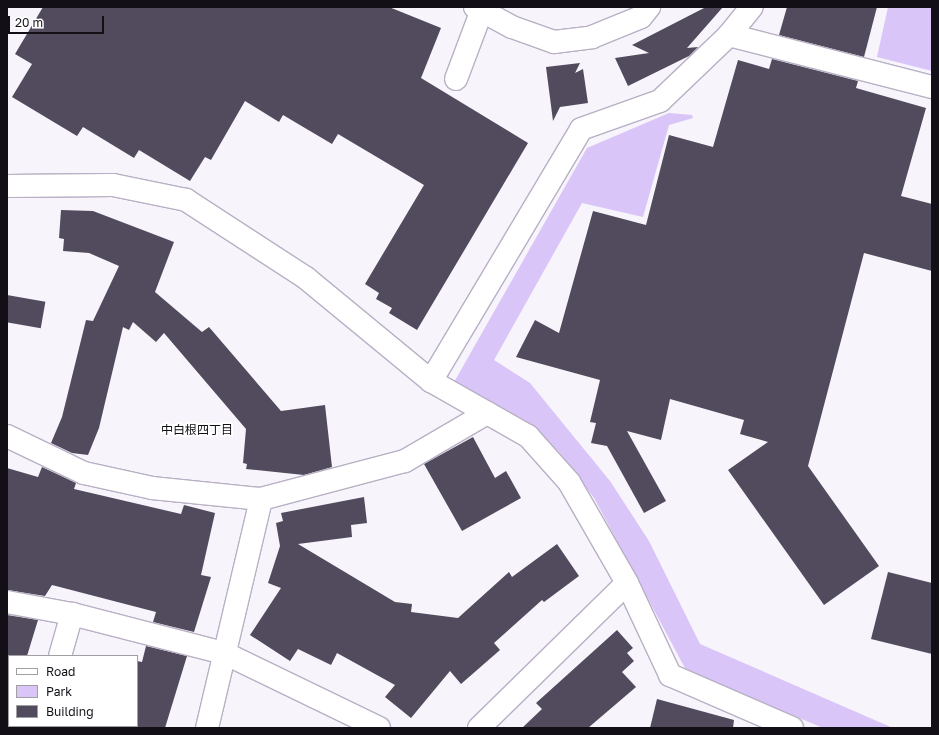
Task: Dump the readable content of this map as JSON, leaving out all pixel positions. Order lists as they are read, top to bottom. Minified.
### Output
{"districts":["中白根四丁目"],"legend":["Road","Park","Building"],"scale_bar":"20 m"}
